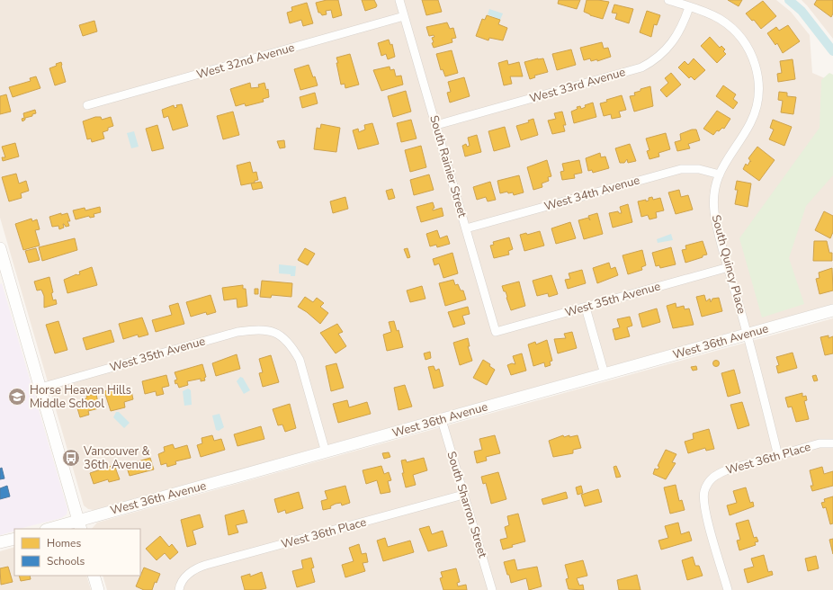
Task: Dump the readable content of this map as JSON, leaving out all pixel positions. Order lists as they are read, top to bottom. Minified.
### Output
{"streets":{"street":["West 32nd Avenue","West 33rd Avenue","South Rainier Street","West 34th Avenue","South Quincy Place","West 35th Avenue","West 36th Avenue","West 36th Place","South Sharron Street"]},"crossings":[["West 32nd Avenue","South Rainier Street"],["West 33rd Avenue","South Rainier Street"],["West 33rd Avenue","South Quincy Place"],["South Rainier Street","West 34th Avenue"],["South Rainier Street","West 35th Avenue"],["West 34th Avenue","South Quincy Place"],["South Quincy Place","West 35th Avenue"],["South Quincy Place","West 36th Avenue"],["South Quincy Place","West 36th Place"],["West 35th Avenue","West 36th Avenue"],["West 36th Avenue","South Sharron Street"],["West 36th Place","South Sharron Street"]],"places":{"school or university":["Horse Heaven Hills Middle School"],"bus stop":["Vancouver & 36th Avenue"]},"legend":["Homes","Schools"]}
